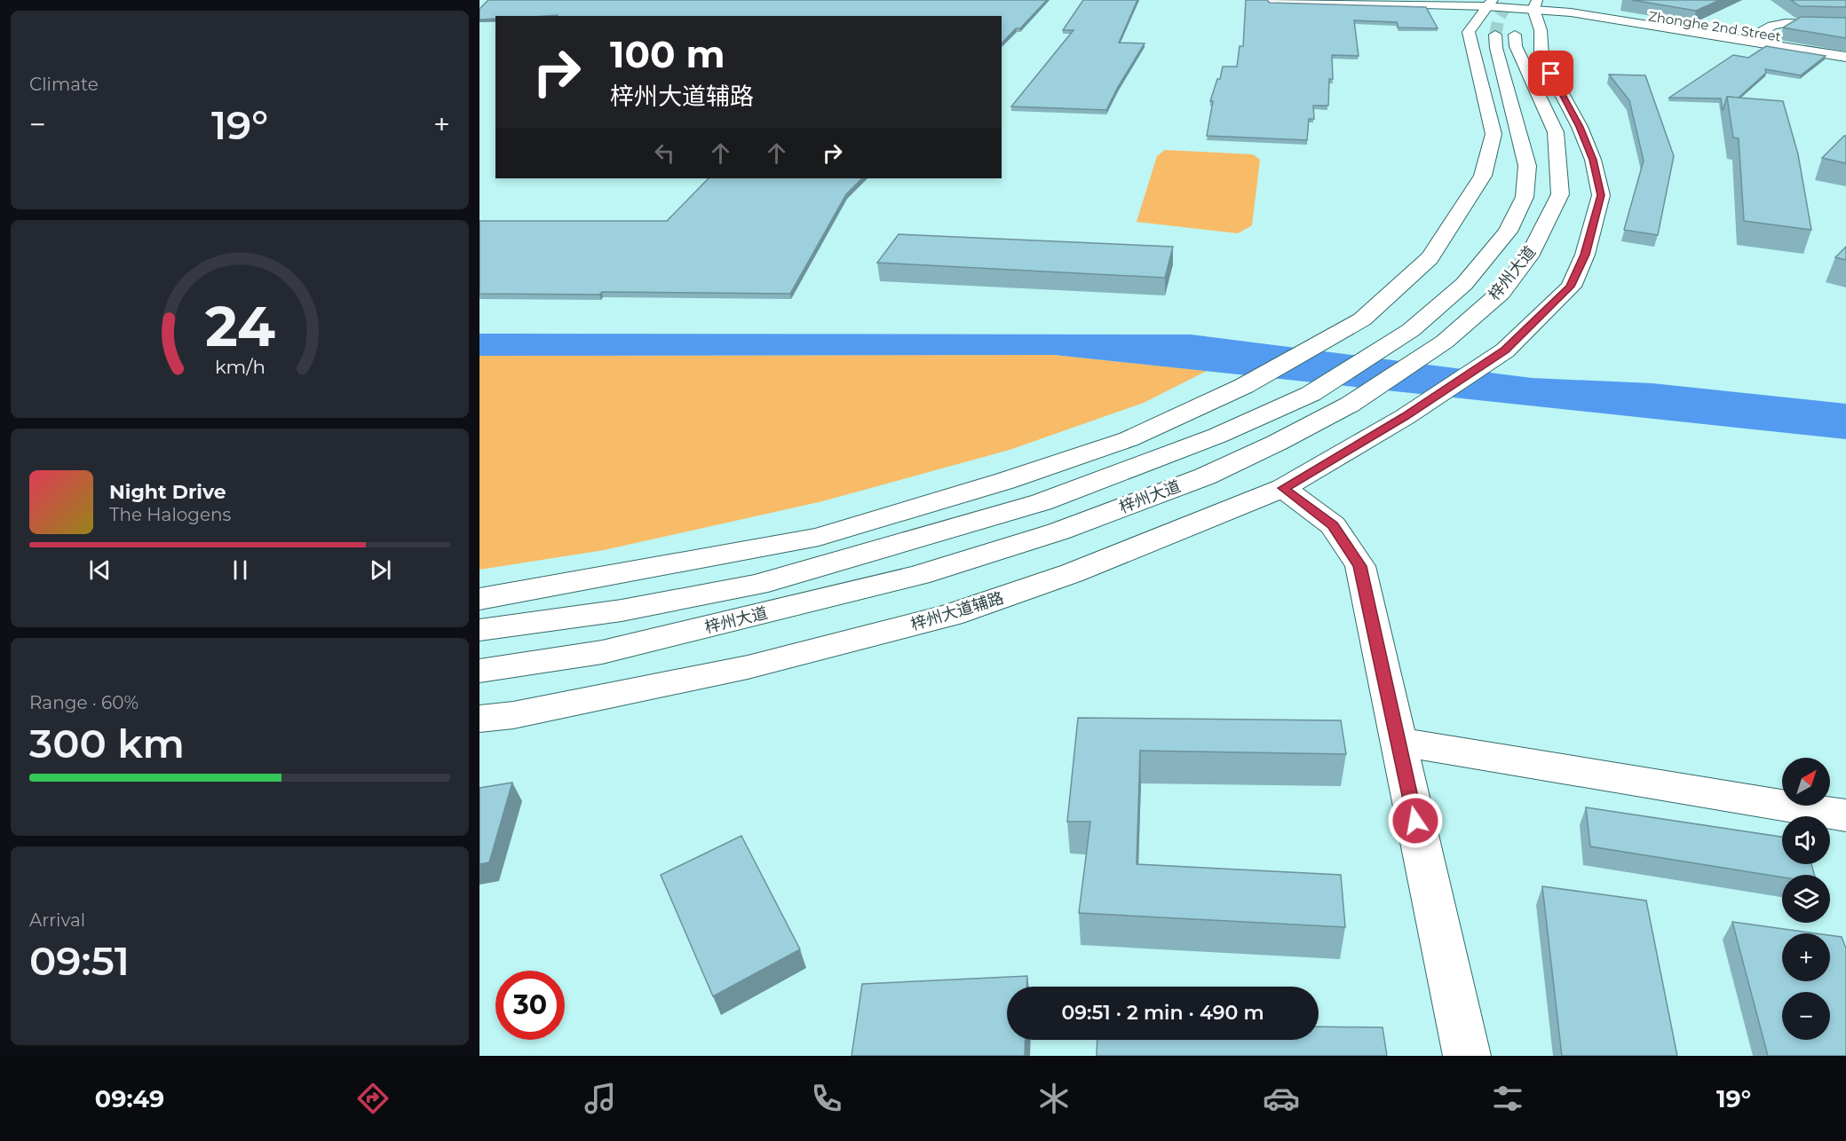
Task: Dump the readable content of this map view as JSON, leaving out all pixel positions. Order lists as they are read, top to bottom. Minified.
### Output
{"streets":{"main road":["Zhonghe 2nd Street","梓州大道","梓州大道辅路"]},"crossings":[["Zhonghe 2nd Street","梓州大道辅路"]],"north":"top right","page":{"tile":["Climate",["Range · 60%","300 km"],["Arrival","09:51"]],"turn":["100 m","梓州大道辅路"],"heat":["−","19°","+"],"song":["Night Drive","The Halogens"],"map_buttons":["+","−"],"limit":"30","trip":"09:51 · 2 min · 490 m","tabs":["09:49","19°"],"gauge":["24","km/h"]}}
